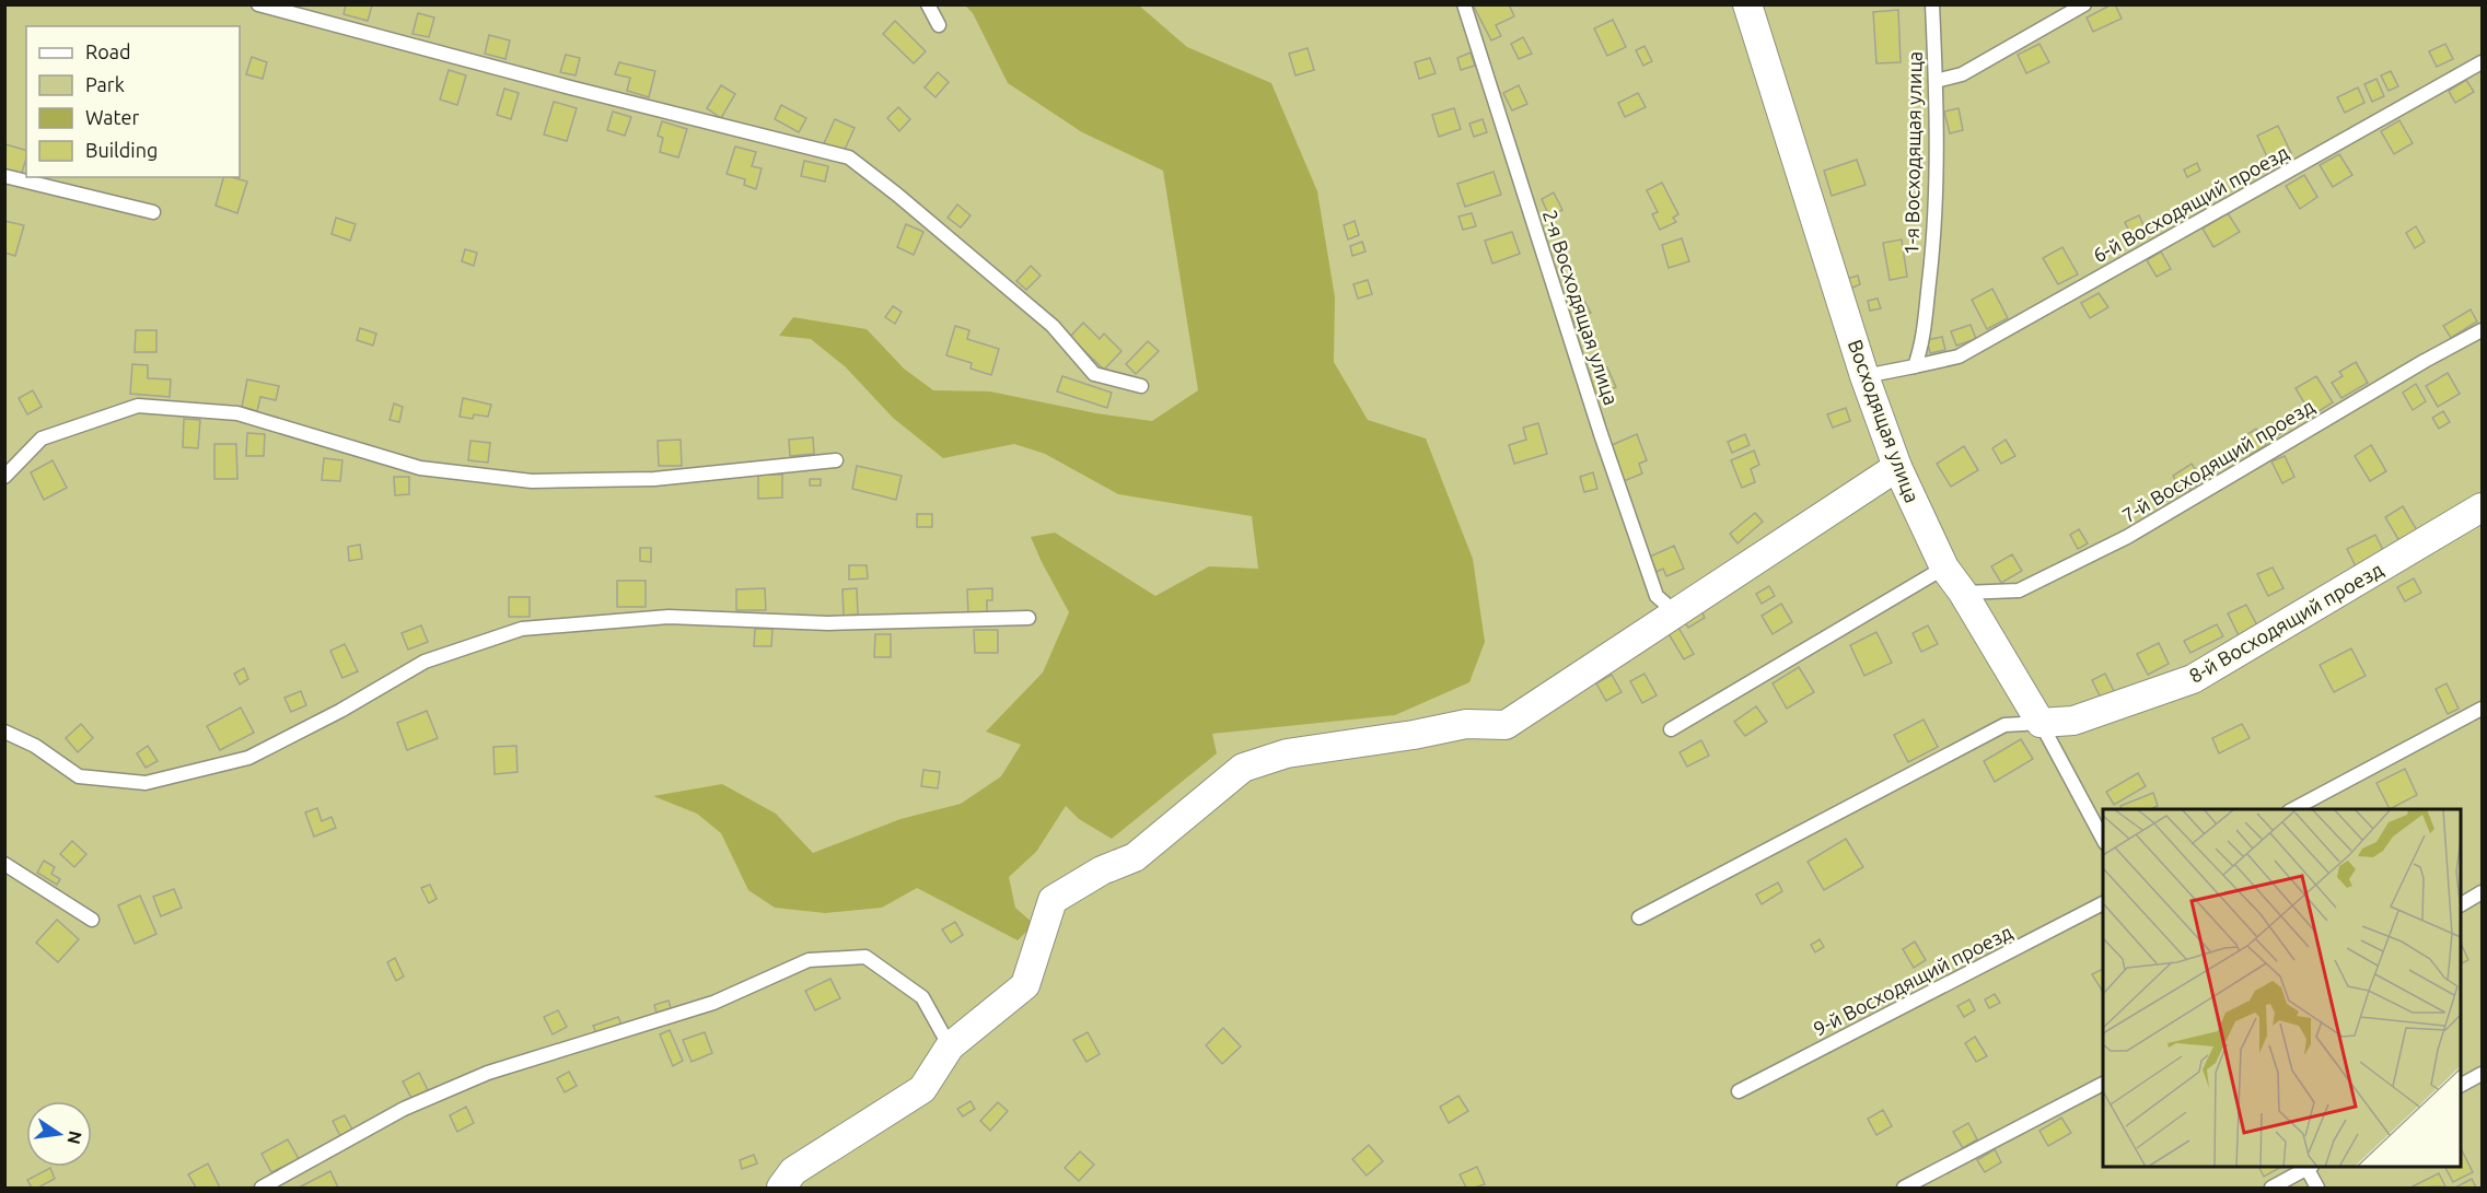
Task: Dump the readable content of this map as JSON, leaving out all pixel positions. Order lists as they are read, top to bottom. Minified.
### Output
{"streets":{"street":["Восходящая улица","8-й Восходящий проезд"],"lane":["1-я Восходящая улица","6-й Восходящий проезд","2-я Восходящая улица","7-й Восходящий проезд","9-й Восходящий проезд"]},"crossings":[["1-я Восходящая улица","6-й Восходящий проезд"],["Восходящая улица","7-й Восходящий проезд"],["Восходящая улица","8-й Восходящий проезд"]],"legend":["Road","Park","Water","Building"],"north":"right"}
